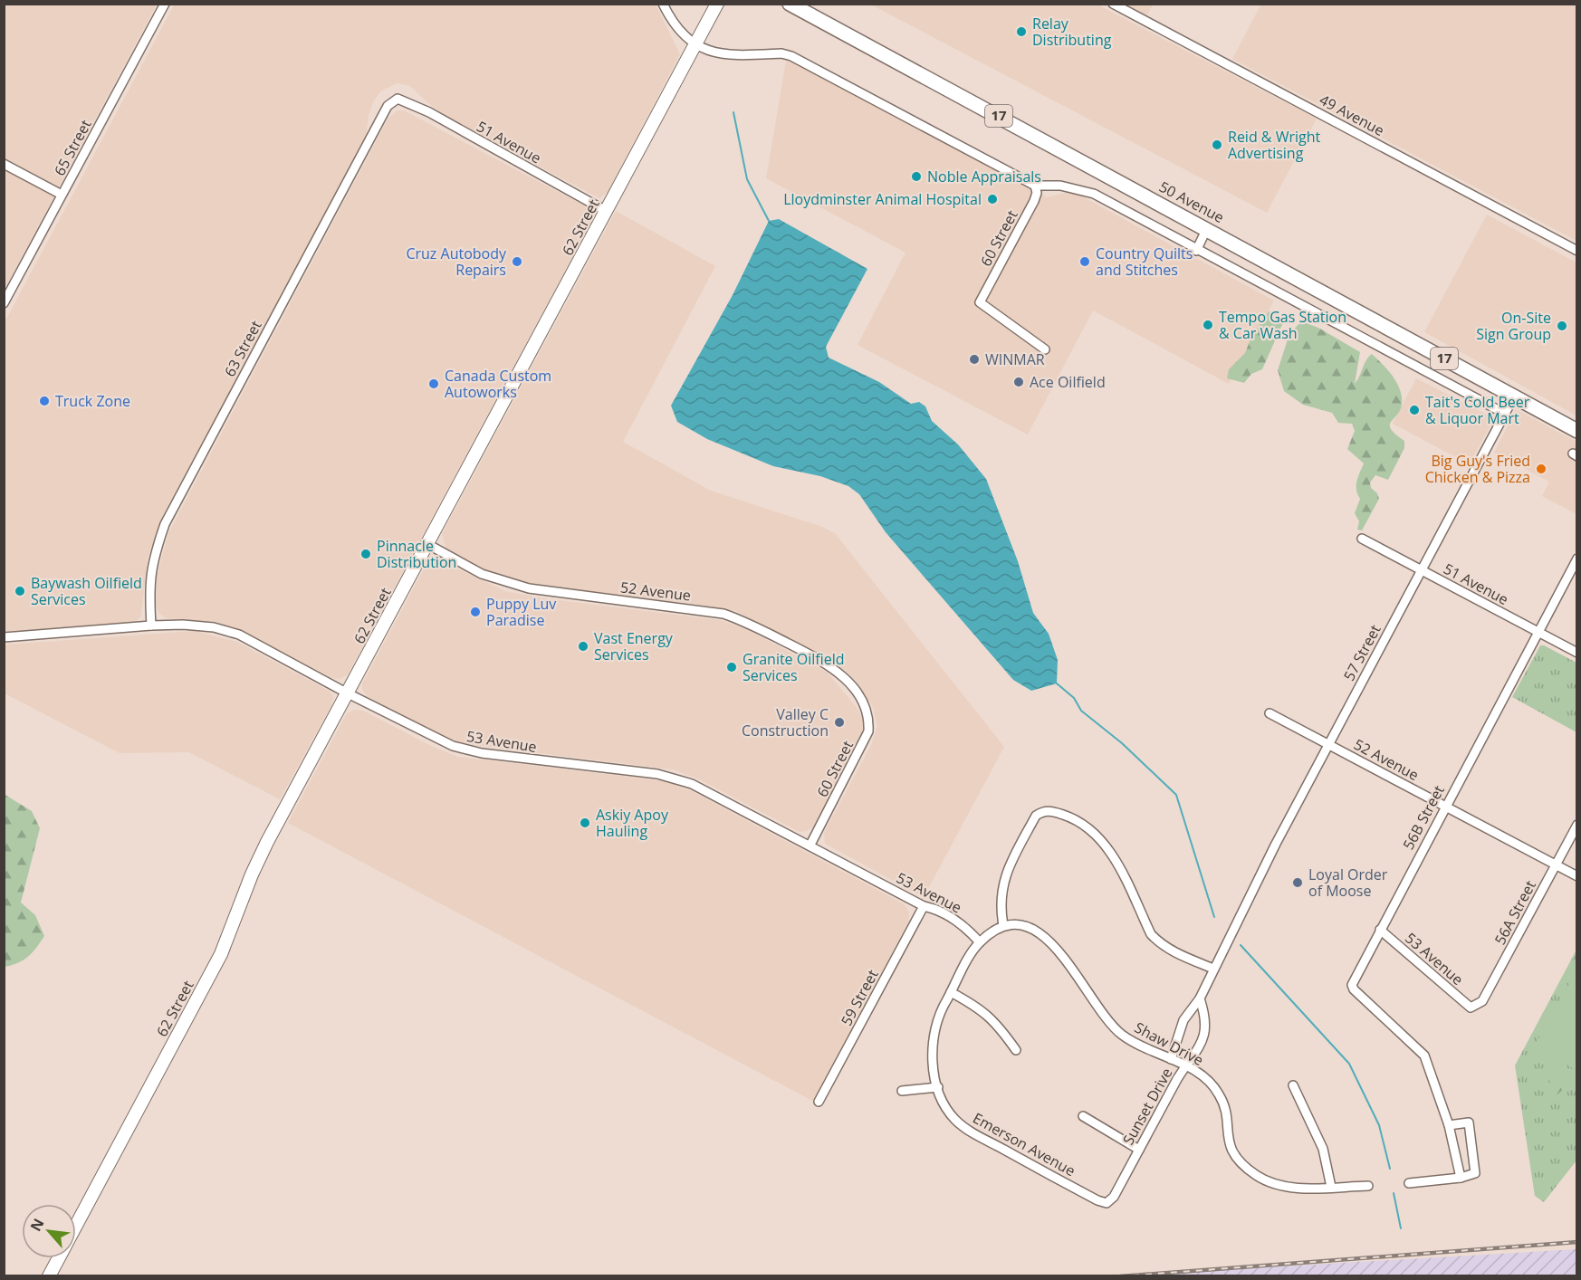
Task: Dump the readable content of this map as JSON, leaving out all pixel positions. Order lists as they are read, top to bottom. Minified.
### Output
{"streets":{"main road":["17","50 Avenue","62 Street"],"street":["49 Avenue","51 Avenue","65 Street","60 Street","63 Street","52 Avenue","57 Street","53 Avenue","56B Street","56A Street","59 Street","Shaw Drive","Sunset Drive","Emerson Avenue"]},"crossings":[["51 Avenue","62 Street"],["51 Avenue","63 Street"],["51 Avenue","57 Street"],["51 Avenue","56B Street"],["50 Avenue","57 Street"],["62 Street","52 Avenue"],["62 Street","53 Avenue"],["60 Street","52 Avenue"],["60 Street","53 Avenue"],["63 Street","53 Avenue"],["52 Avenue","57 Street"],["52 Avenue","56B Street"],["52 Avenue","56A Street"],["57 Street","Sunset Drive"],["53 Avenue","56B Street"],["53 Avenue","56A Street"],["53 Avenue","59 Street"],["Shaw Drive","Sunset Drive"],["Sunset Drive","Emerson Avenue"]],"places":["Relay Distributing","Reid & Wright Advertising","Noble Appraisals","Lloydminster Animal Hospital","Cruz Autobody Repairs","Country Quilts and Stitches","Tempo Gas Station & Car Wash","On-Site Sign Group","WINMAR","Ace Oilfield","Canada Custom Autoworks","Truck Zone","Tait's Cold Beer & Liquor Mart","Big Guy's Fried Chicken & Pizza","Pinnacle Distribution","Baywash Oilfield Services","Puppy Luv Paradise","Vast Energy Services","Granite Oilfield Services","Valley C Construction","Askiy Apoy Hauling","Loyal Order of Moose"],"north":"top left"}
